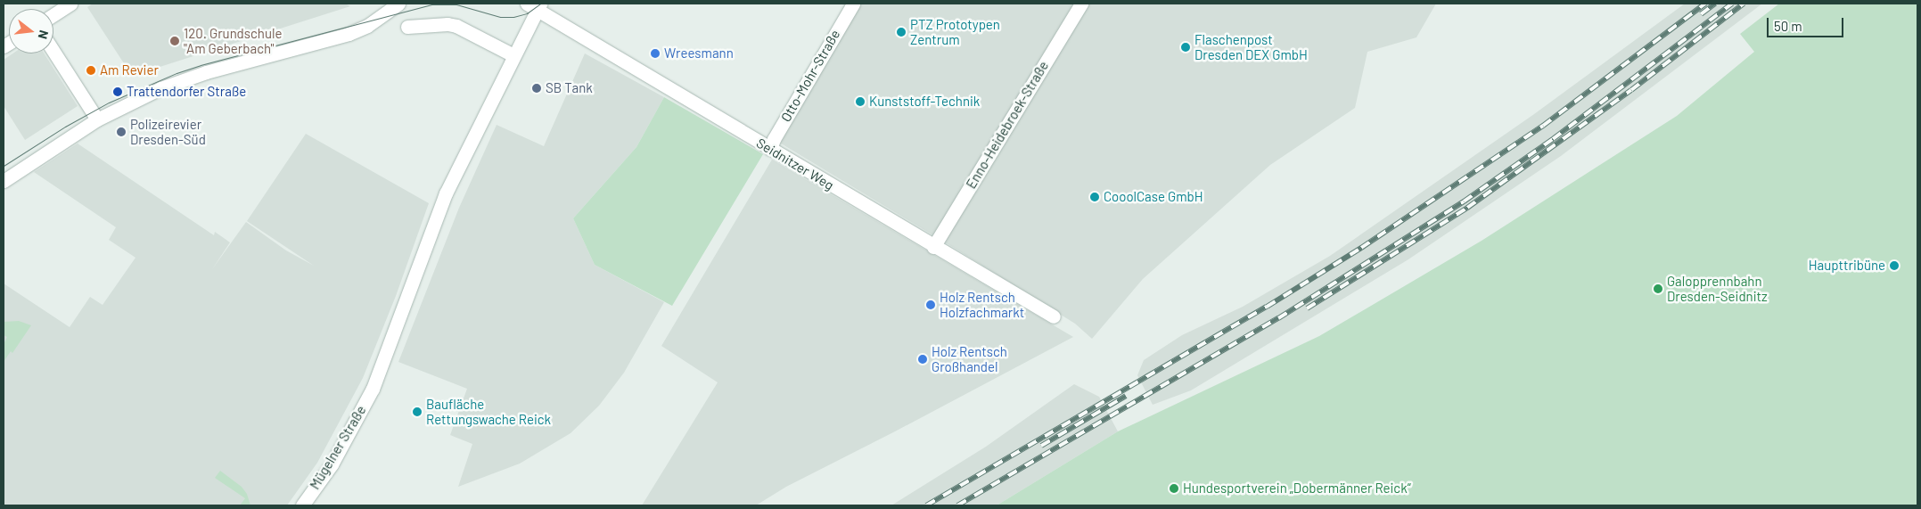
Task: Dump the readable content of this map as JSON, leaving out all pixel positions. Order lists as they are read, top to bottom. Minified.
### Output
{"streets":{"street":["Otto-Mohr-Straße","Enno-Heidebroek-Straße","Seidnitzer Weg","Mügelner Straße"]},"crossings":[["Otto-Mohr-Straße","Seidnitzer Weg"],["Enno-Heidebroek-Straße","Seidnitzer Weg"],["Seidnitzer Weg","Mügelner Straße"]],"places":["PTZ Prototypen Zentrum","120. Grundschule \"Am Geberbach\"","Flaschenpost Dresden DEX GmbH","Wreesmann","Am Revier","SB Tank","Trattendorfer Straße","Kunststoff-Technik","Polizeirevier Dresden-Süd","CooolCase GmbH","Haupttribüne","Galopprennbahn Dresden-Seidnitz","Holz Rentsch Holzfachmarkt","Holz Rentsch Großhandel","Baufläche Rettungswache Reick","Hundesportverein „Dobermänner Reick“"],"scale_bar":"50 m","north":"right"}
